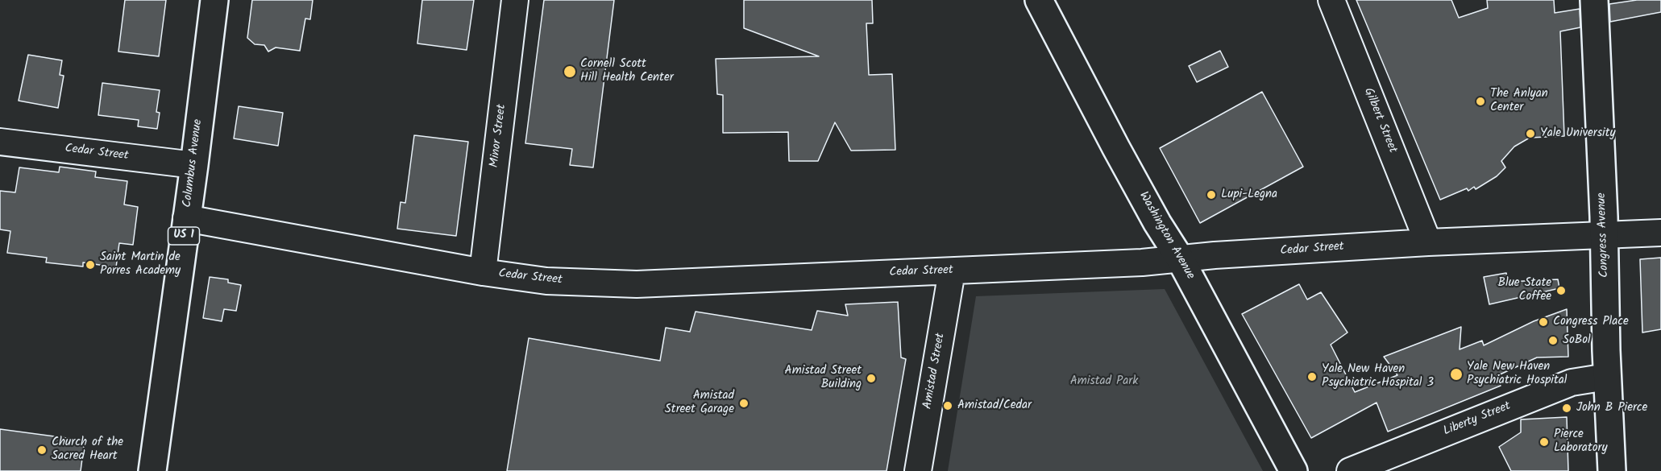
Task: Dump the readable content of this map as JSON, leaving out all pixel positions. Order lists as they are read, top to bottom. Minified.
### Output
{"streets":{"main road":["Columbus Avenue","Congress Avenue","US 1","Washington Avenue"],"street":["Gilbert Street","Minor Street","Cedar Street","Amistad Street","Liberty Street"]},"crossings":[["Gilbert Street","Cedar Street"],["Minor Street","Cedar Street"],["Cedar Street","Columbus Avenue"],["Cedar Street","Congress Avenue"],["Cedar Street","Washington Avenue"],["Cedar Street","Amistad Street"],["Congress Avenue","Liberty Street"]],"parks":["Amistad Park"],"places":["Cornell Scott Hill Health Center","The Anlyan Center","Yale University","Lupi-Legna","Saint Martin de Porres Academy","Blue State Coffee","Congress Place","SoBol","Yale New Haven Psychiatric Hospital","Yale New Haven Psychiatric Hospital 3","Amistad Street Building","Amistad Street Garage","Amistad/Cedar","John B Pierce","Pierce Laboratory","Church of the Sacred Heart"]}
